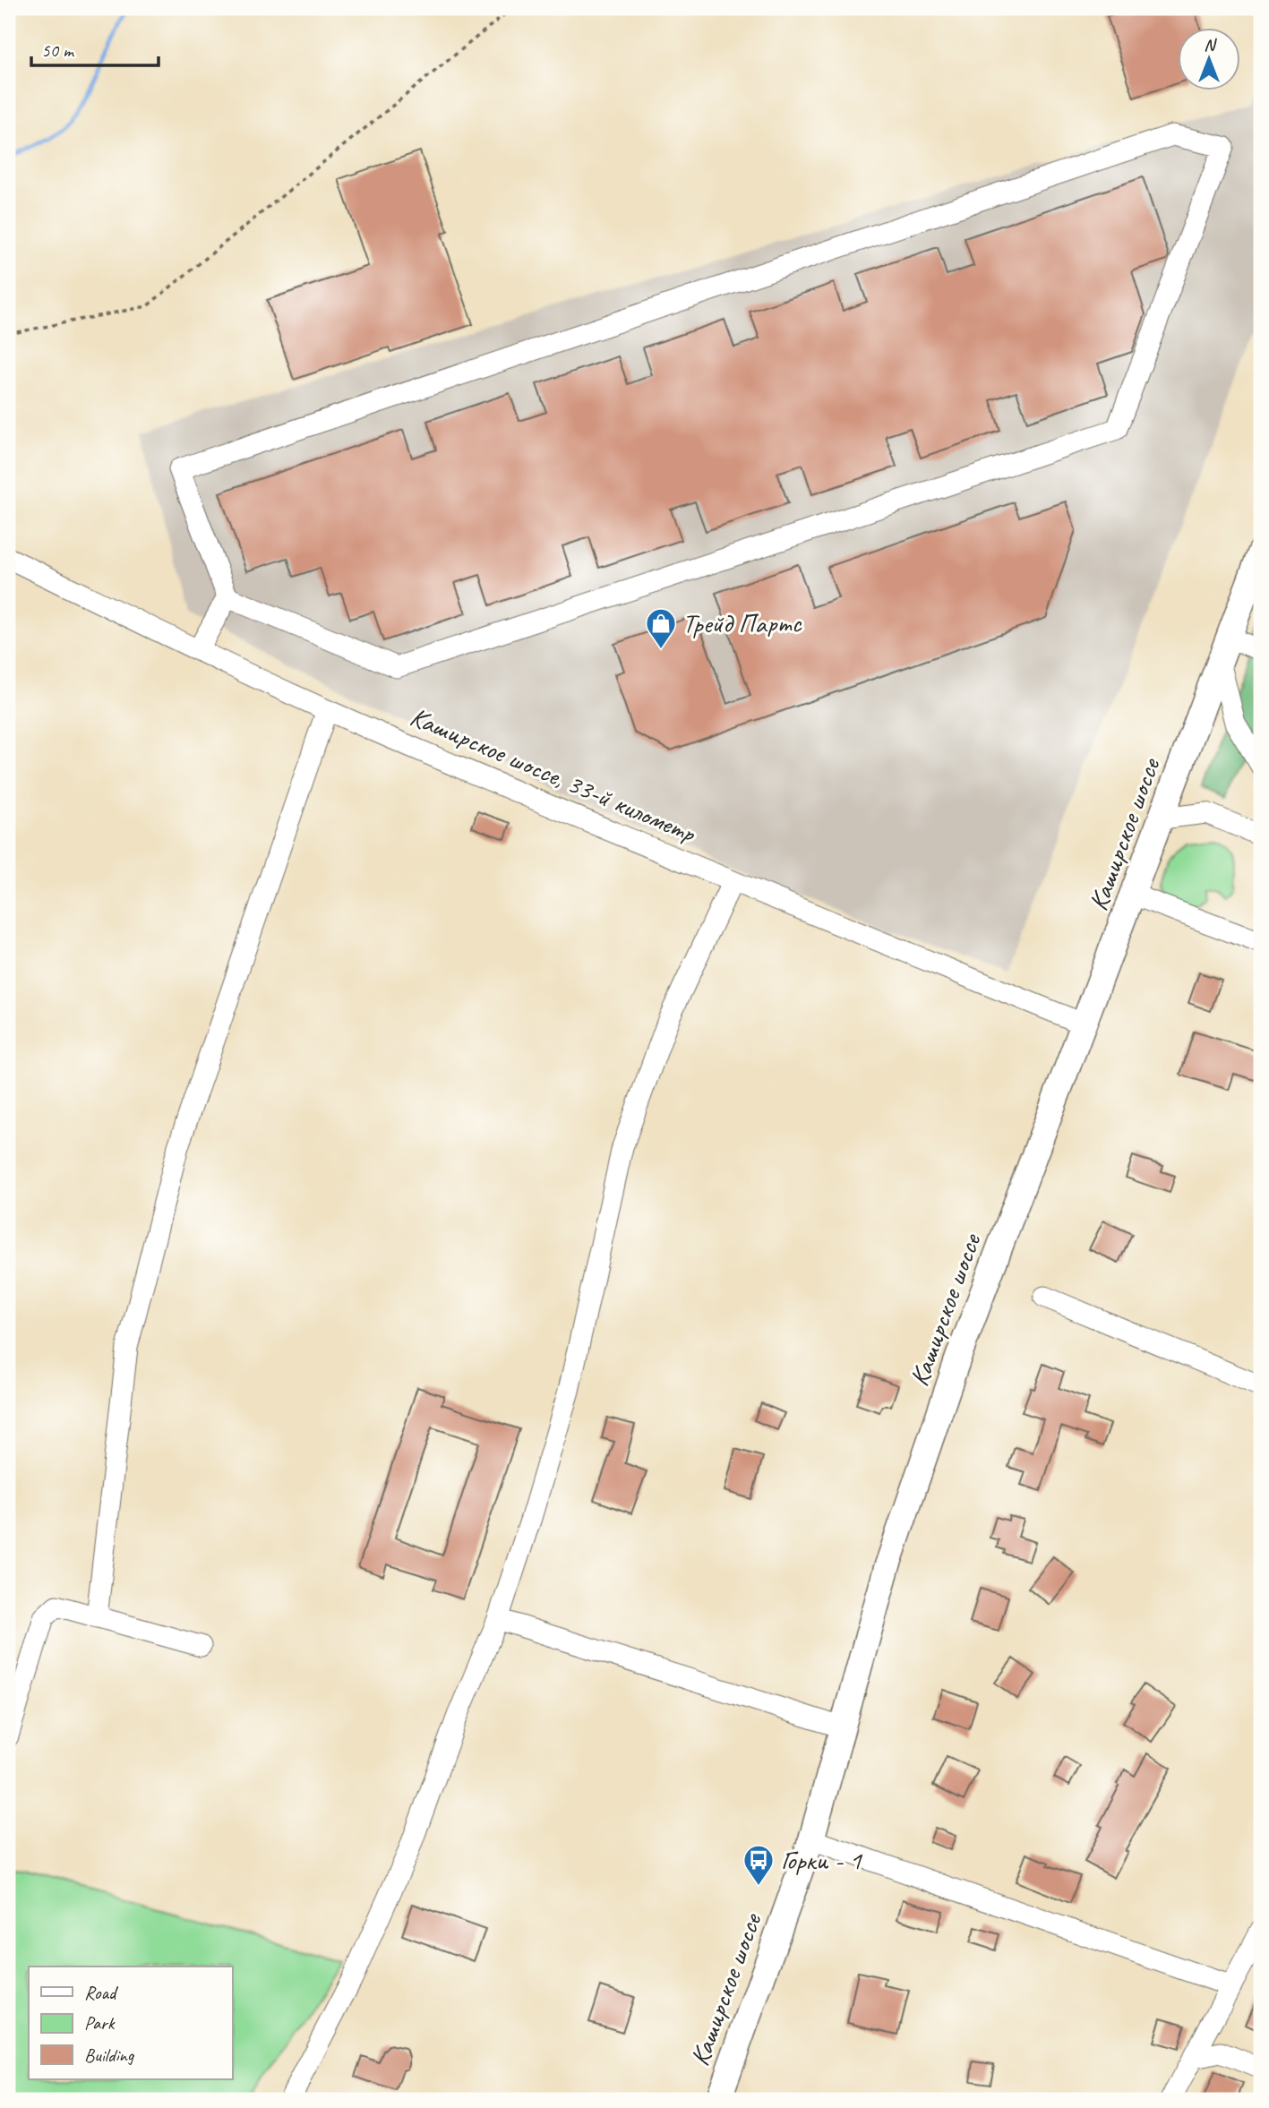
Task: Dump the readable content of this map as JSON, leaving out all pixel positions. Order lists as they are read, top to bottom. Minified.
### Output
{"streets":{"main road":["Каширское шоссе"],"street":["Каширское шоссе, 33-й километр"]},"crossings":[["Каширское шоссе, 33-й километр","Каширское шоссе"]],"places":{"shop":["Трейд Партс"],"bus stop":["Горки - 1"]},"legend":["Road","Park","Building"],"scale_bar":"50 m","north":"top"}
